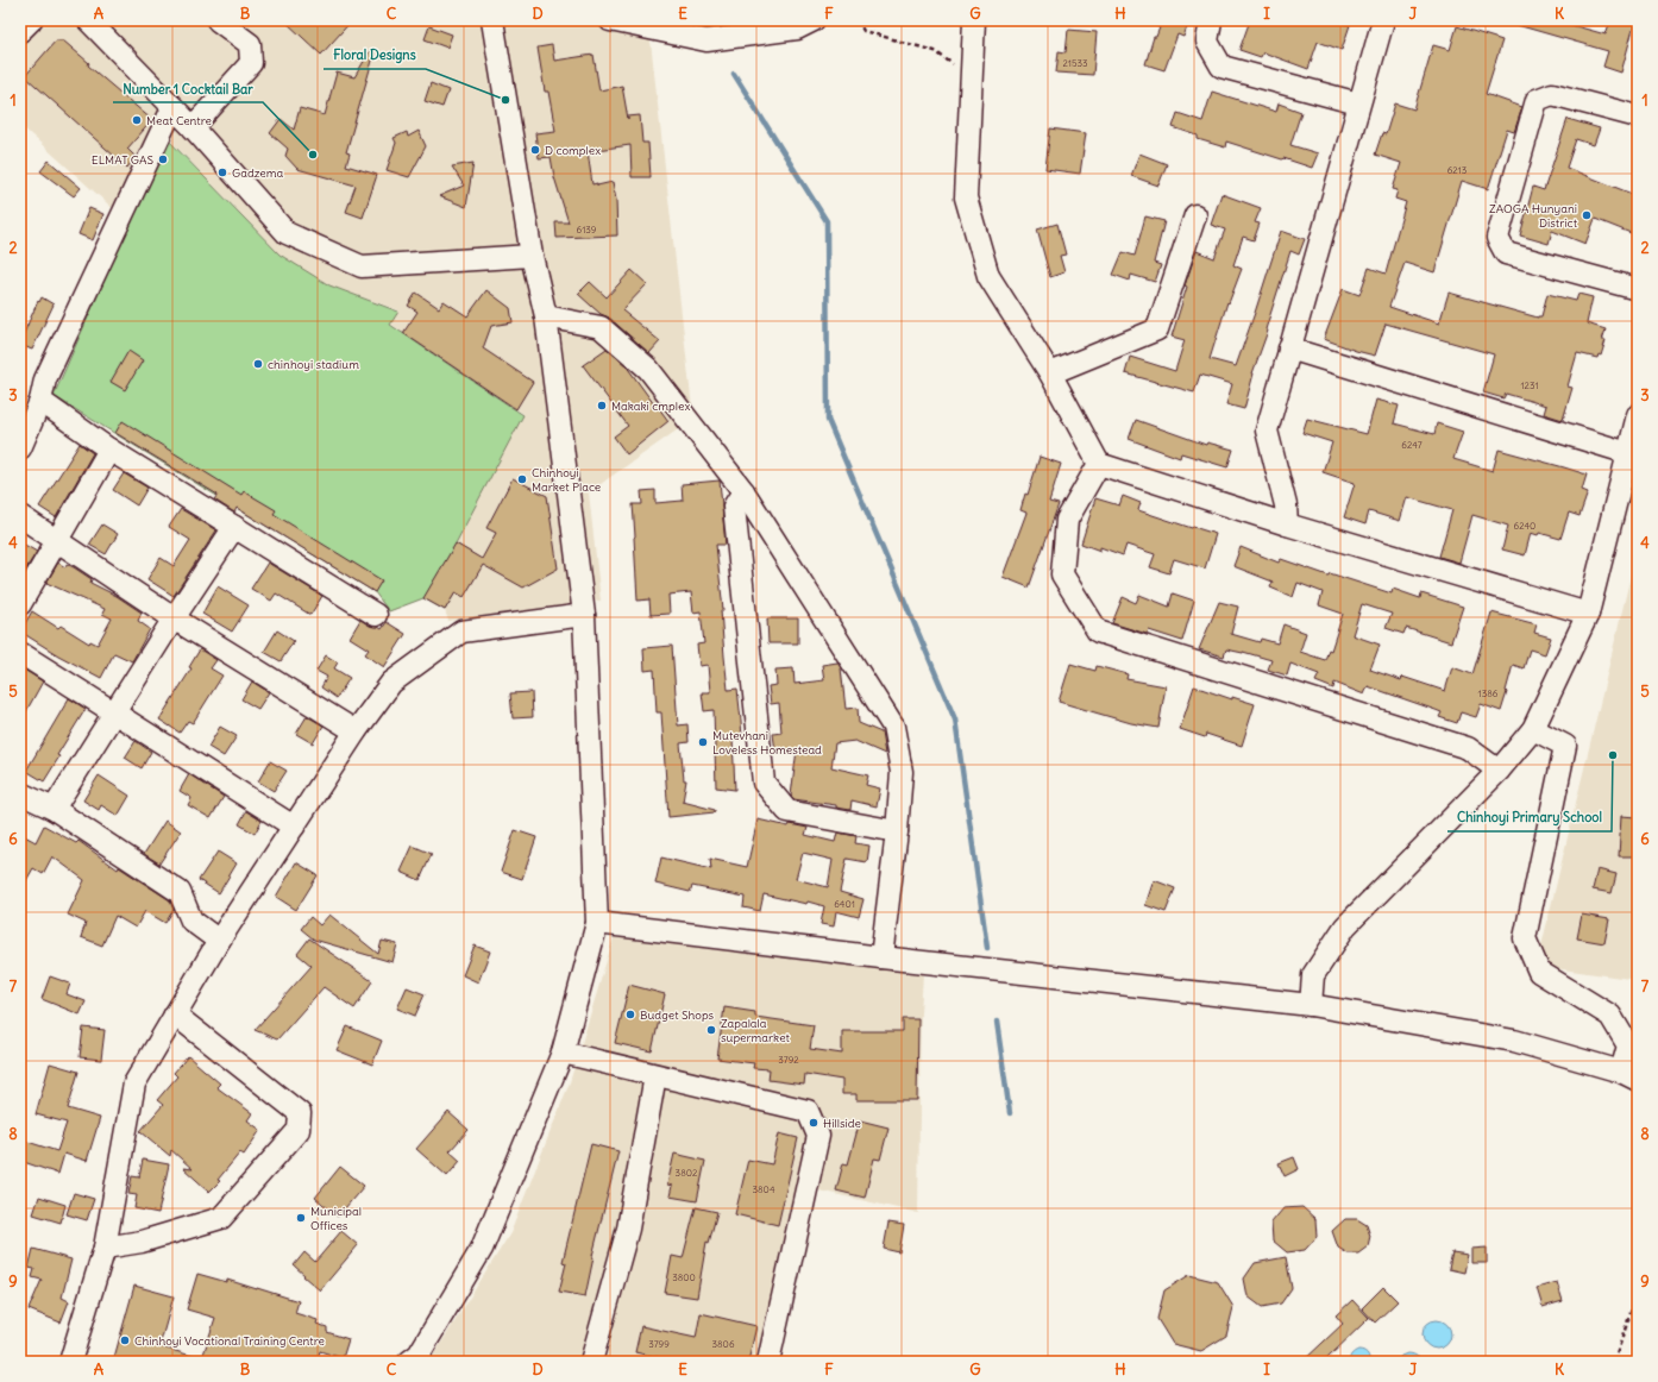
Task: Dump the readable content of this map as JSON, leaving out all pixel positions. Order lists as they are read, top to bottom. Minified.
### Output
{"places":["Floral Designs","Meat Centre","D complex","Number 1 Cocktail Bar","ELMAT GAS","Gadzema","ZAOGA Hunyani District","chinhoyi stadium","Makaki cmplex","Chinhoyi Market Place","Mutevhani Loveless Homestead","Chinhoyi Primary School","Budget Shops","Zapalala supermarket","Hillside","Municipal Offices","Chinhoyi Vocational Training Centre"],"house_numbers":["21533","6213","6139","1231","6247","6240","1386","6401","3792","3802","3804","3800","3799","3806"],"grid":{"columns":["A","B","C","D","E","F","G","H","I","J","K"],"rows":["1","2","3","4","5","6","7","8","9"]}}
